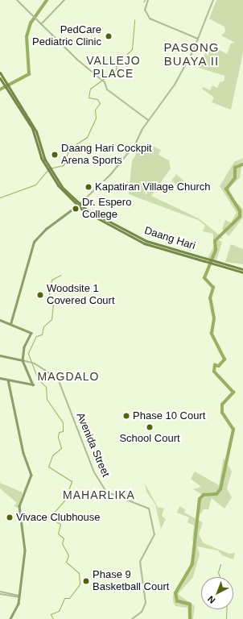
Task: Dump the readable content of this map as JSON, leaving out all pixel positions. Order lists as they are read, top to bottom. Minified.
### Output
{"streets":{"main road":["Daang Hari"],"street":["Avenida Street"]},"districts":["PASONG BUAYA II","VALLEJO PLACE","MAGDALO","MAHARLIKA"],"places":["PedCare Pediatric Clinic","Daang Hari Cockpit Arena Sports","Kapatiran Village Church","Dr. Espero College","Woodsite 1 Covered Court","Phase 10 Court","School Court","Vivace Clubhouse","Phase 9 Basketball Court"],"north":"bottom left"}
